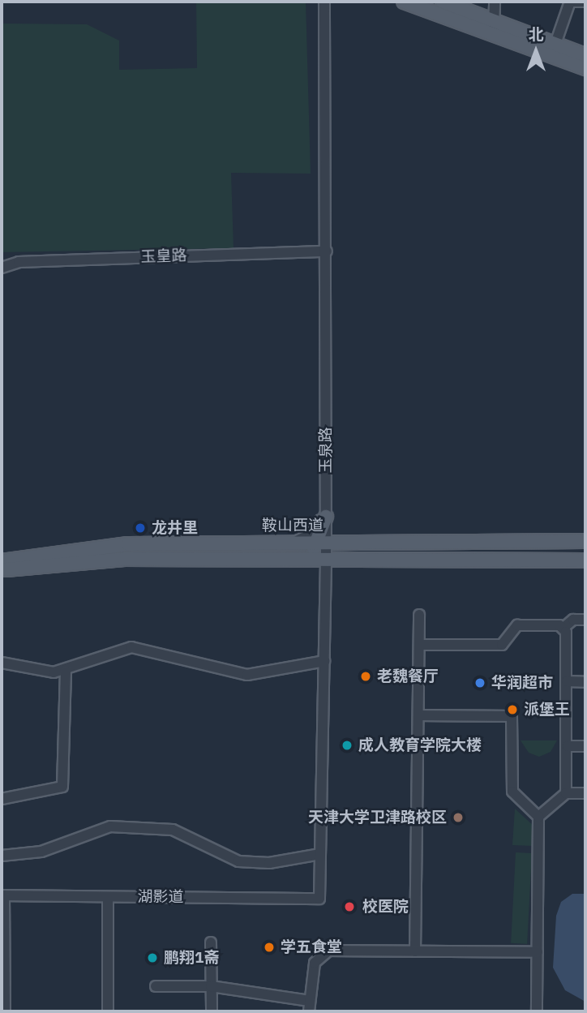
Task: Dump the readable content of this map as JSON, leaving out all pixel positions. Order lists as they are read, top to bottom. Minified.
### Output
{"streets":{"main road":["鞍山西道"],"street":["玉皇路","玉泉路","湖影道"]},"crossings":[["玉皇路","玉泉路"]],"places":["龙井里","老魏餐厅","华润超市","派堡王","成人教育学院大楼","天津大学卫津路校区","校医院","学五食堂","鹏翔1斋"],"north":"top"}
